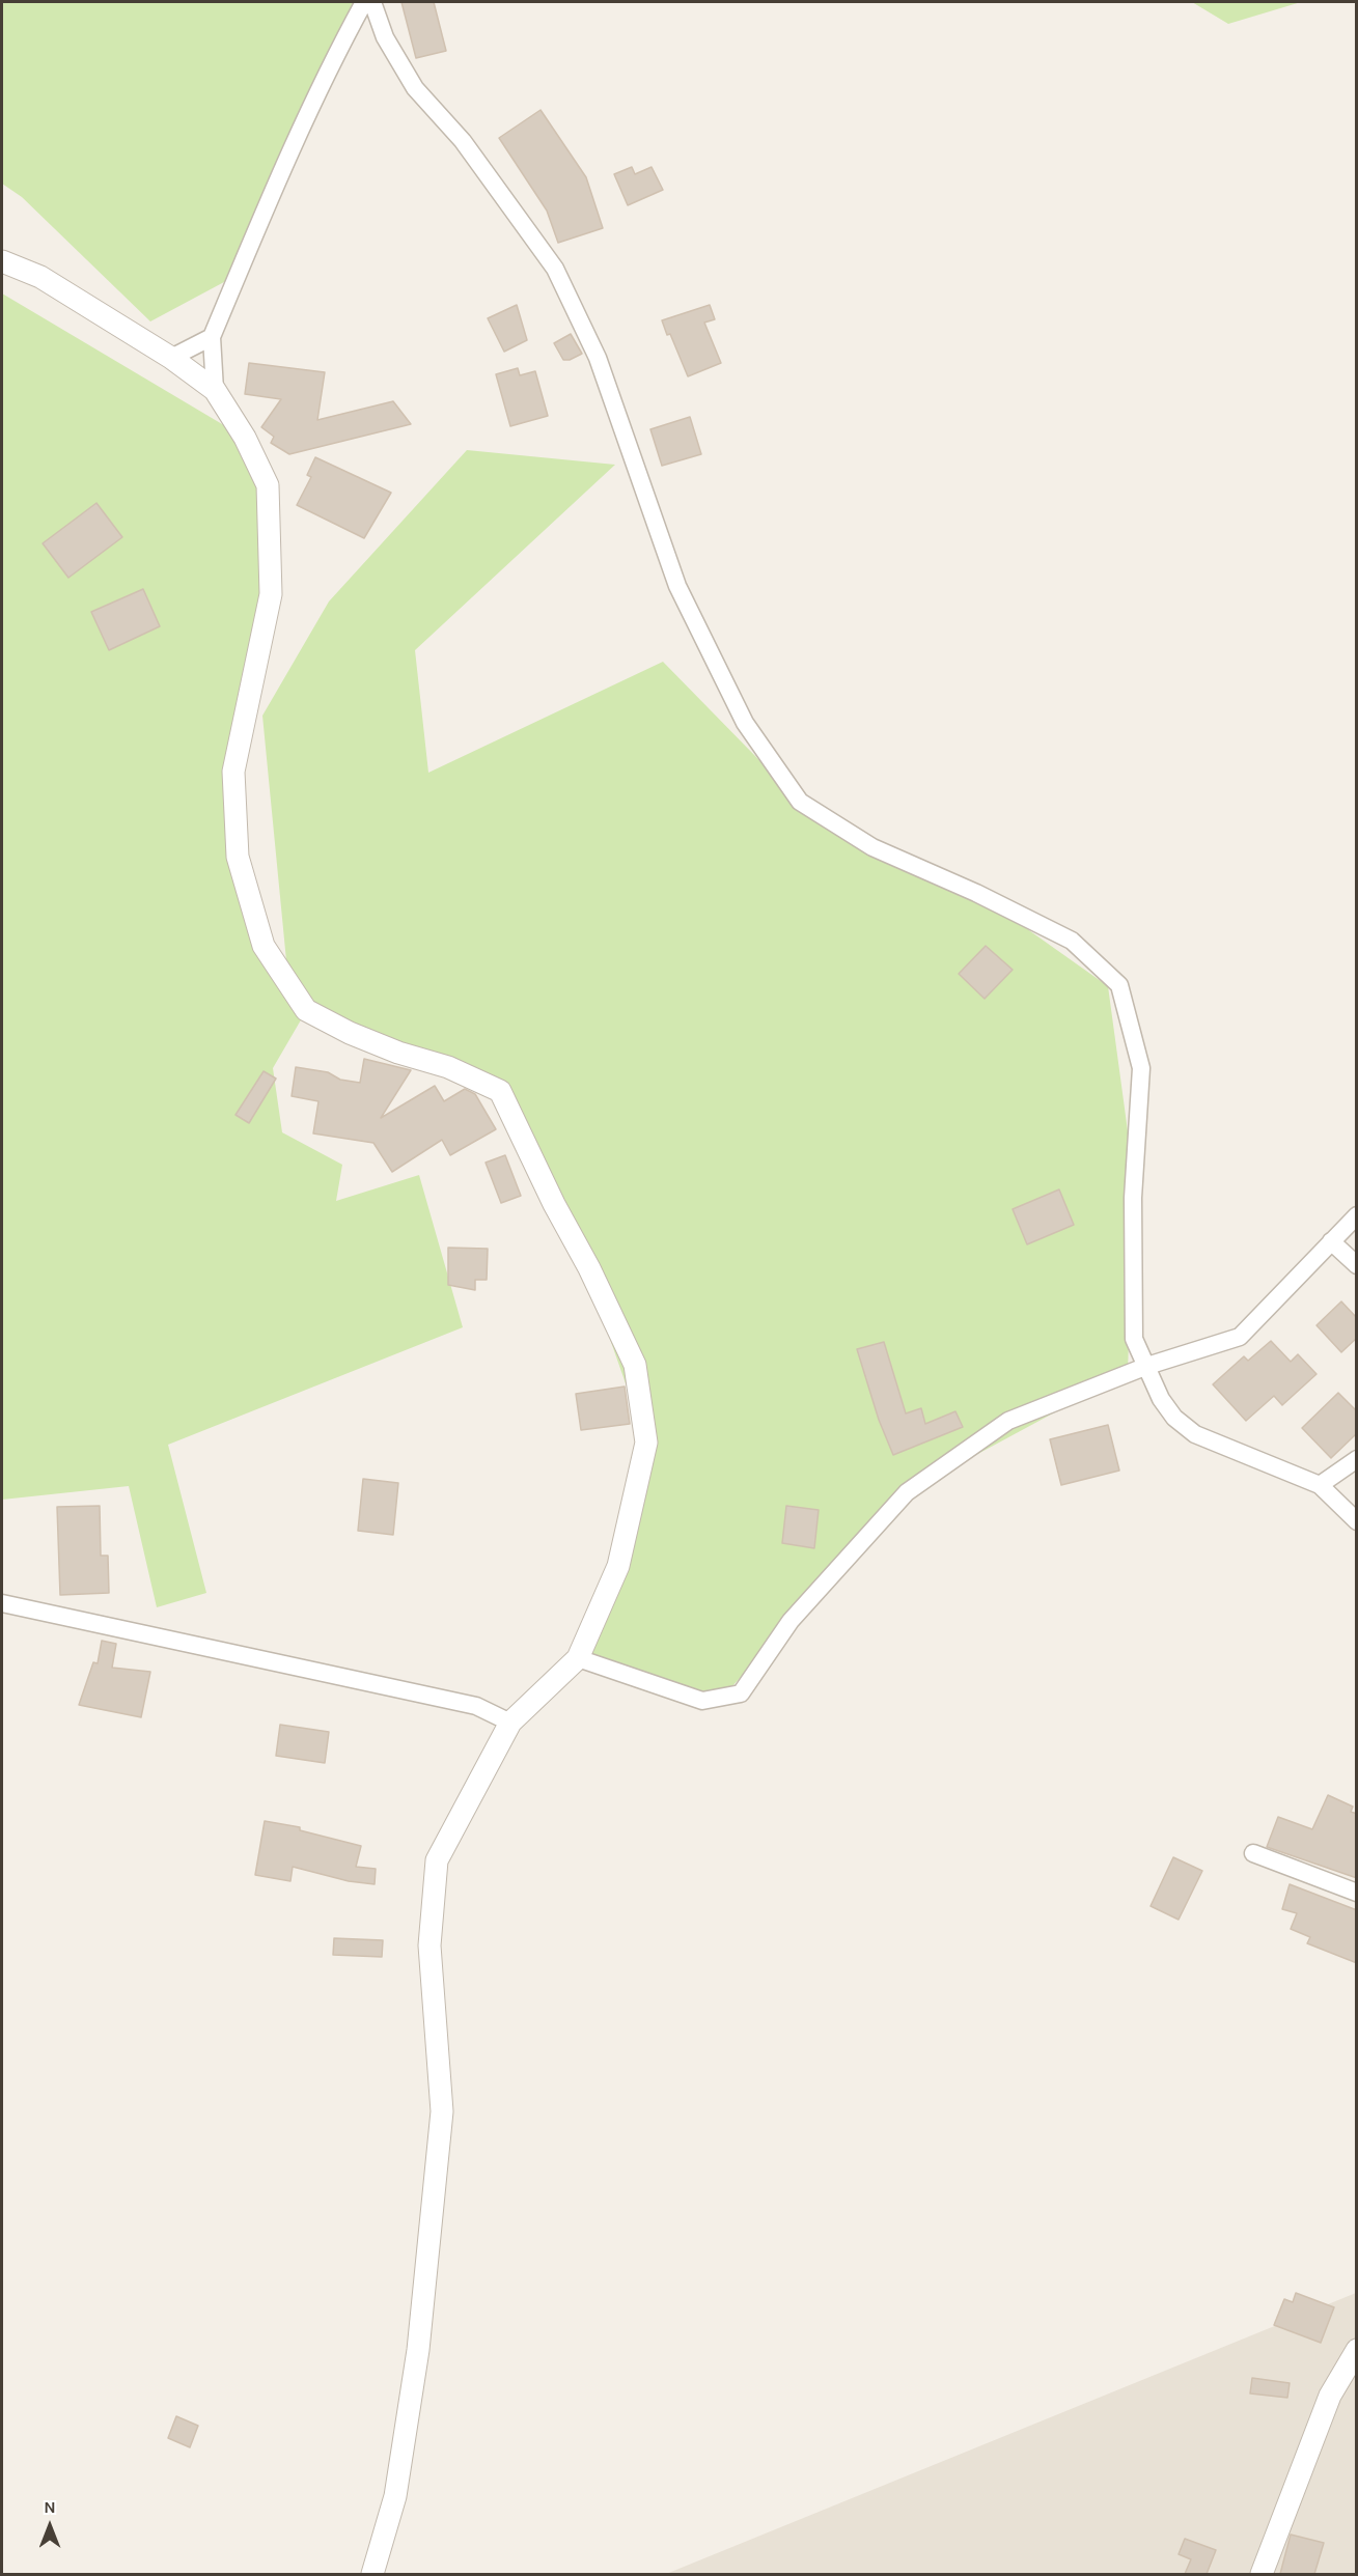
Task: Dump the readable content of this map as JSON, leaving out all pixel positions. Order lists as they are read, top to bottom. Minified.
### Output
{"north":"top"}
